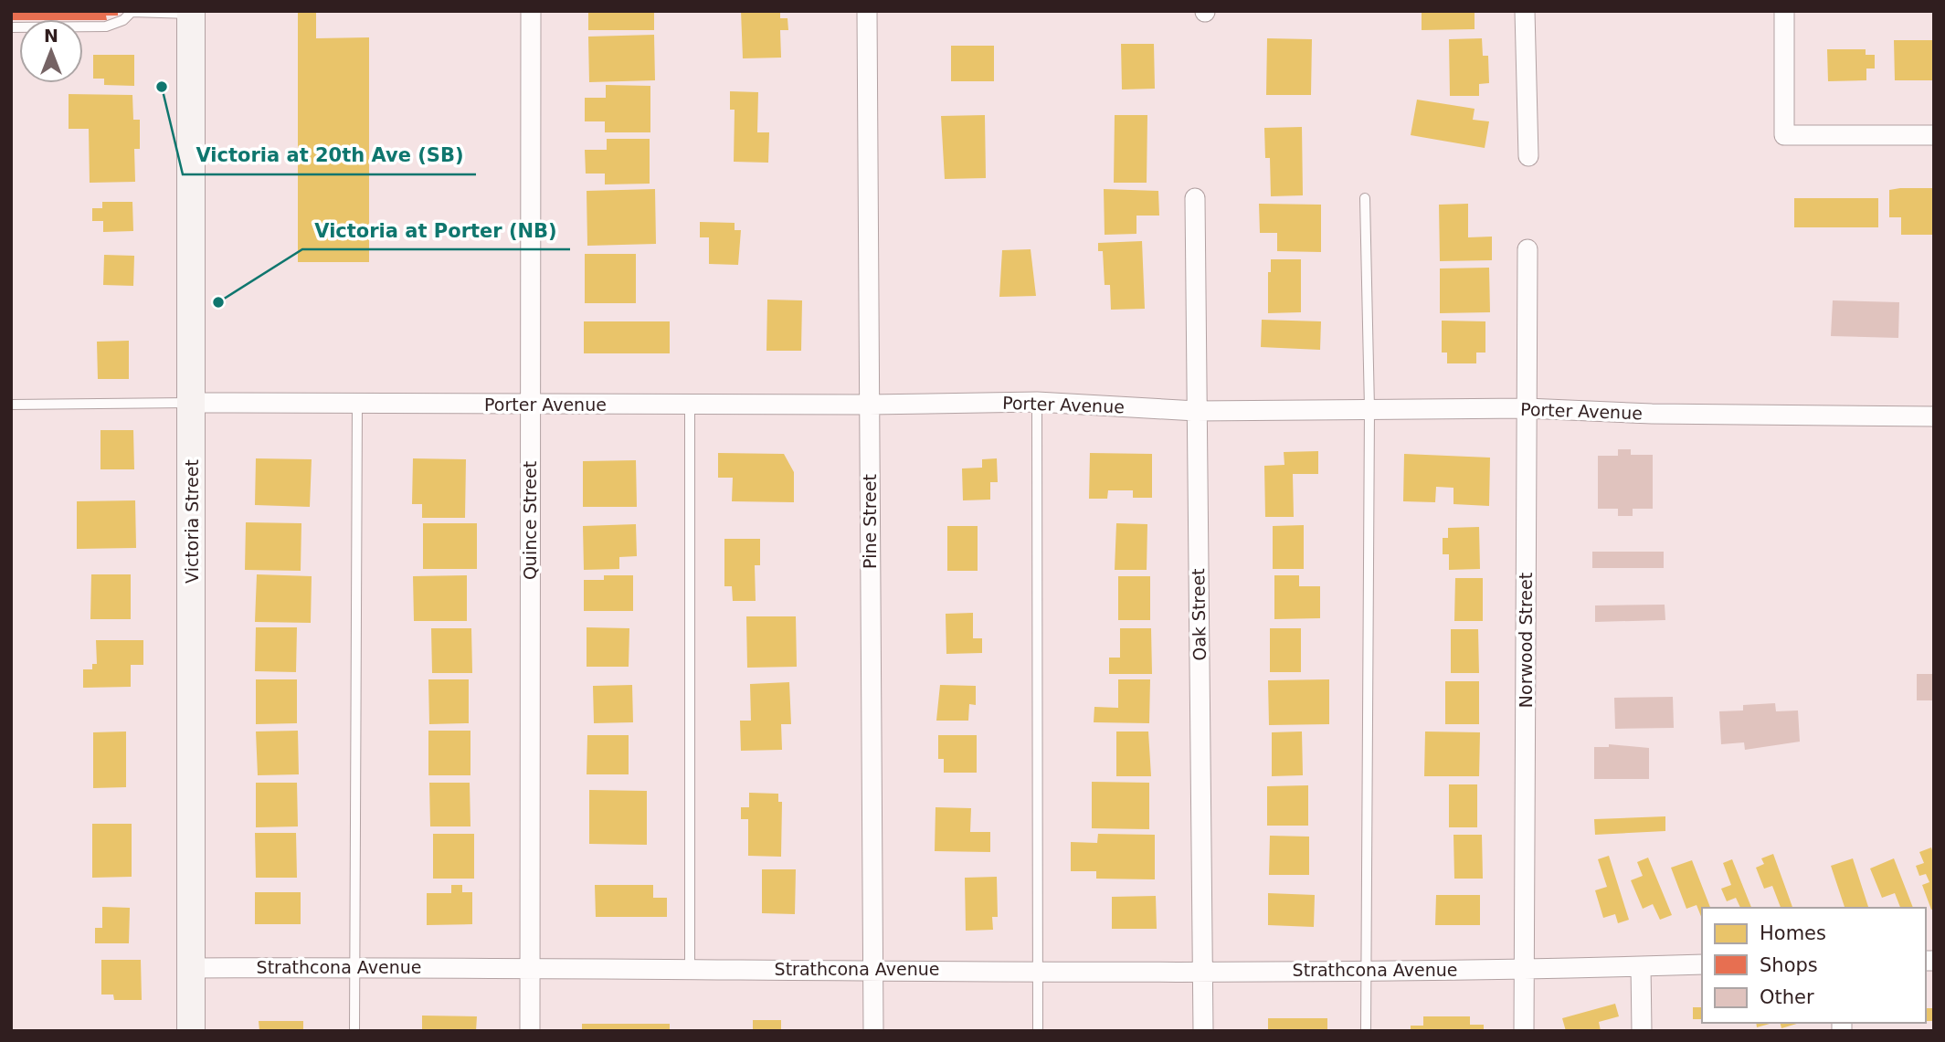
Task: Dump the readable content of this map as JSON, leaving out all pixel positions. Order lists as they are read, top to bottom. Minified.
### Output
{"streets":{"street":["Porter Avenue","Quince Street","Victoria Street","Pine Street","Oak Street","Norwood Street","Strathcona Avenue"]},"crossings":[["Porter Avenue","Quince Street"],["Porter Avenue","Victoria Street"],["Porter Avenue","Pine Street"],["Porter Avenue","Oak Street"],["Porter Avenue","Norwood Street"],["Quince Street","Strathcona Avenue"],["Victoria Street","Strathcona Avenue"],["Pine Street","Strathcona Avenue"],["Oak Street","Strathcona Avenue"],["Norwood Street","Strathcona Avenue"]],"places":["Victoria at 20th Ave (SB)","Victoria at Porter (NB)"],"legend":["Homes","Shops","Other"],"north":"top"}
